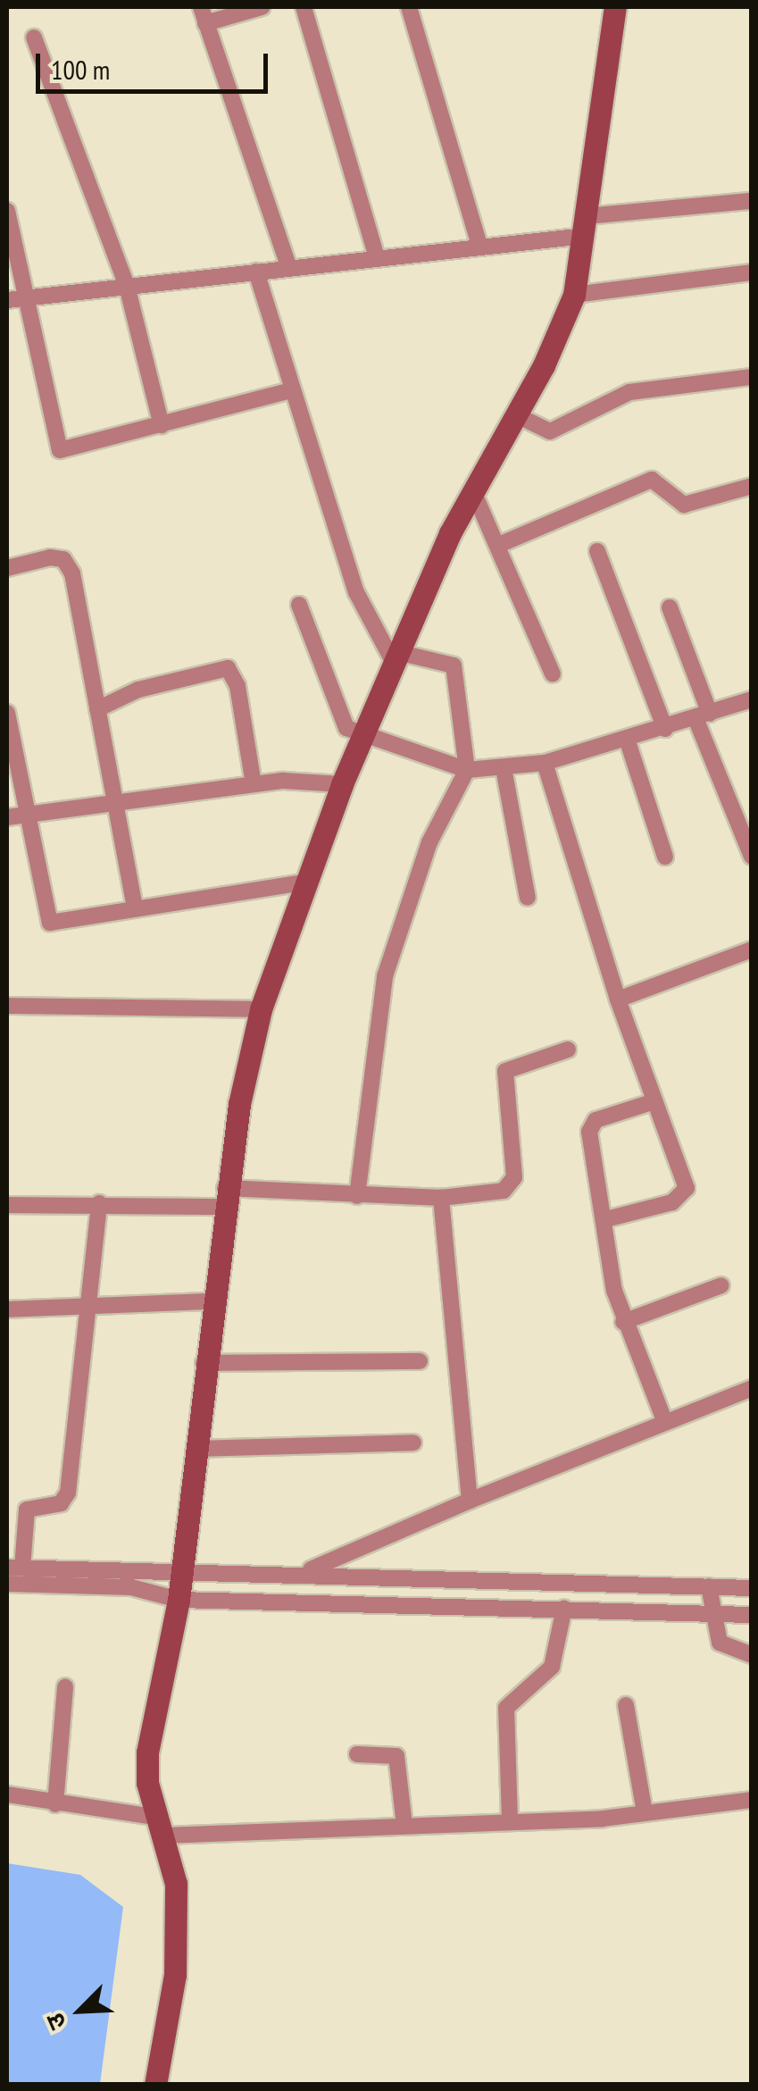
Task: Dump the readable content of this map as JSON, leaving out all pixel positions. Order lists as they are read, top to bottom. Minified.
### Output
{"scale_bar":"100 m","north":"bottom left"}
